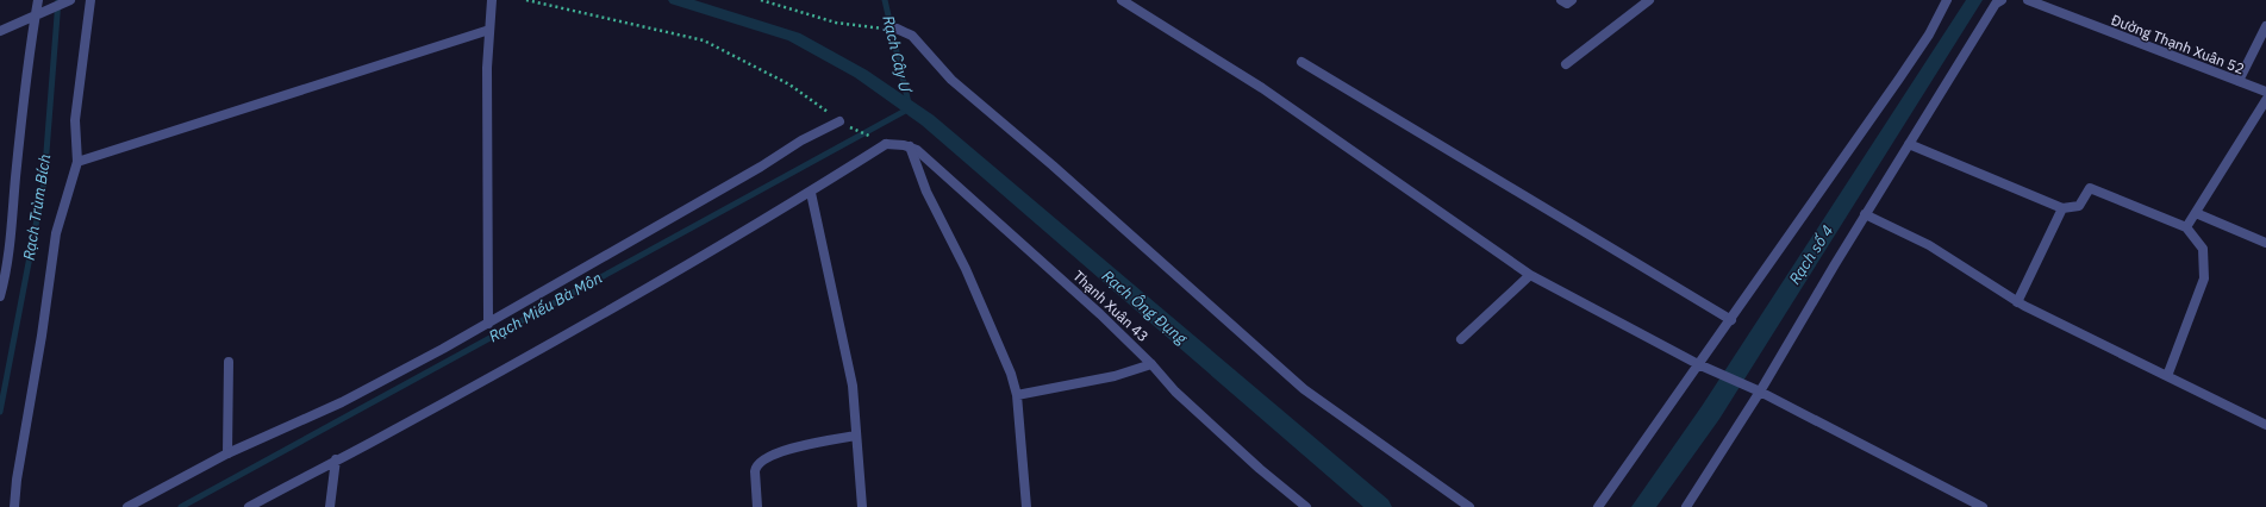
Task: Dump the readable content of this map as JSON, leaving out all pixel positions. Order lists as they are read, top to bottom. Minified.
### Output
{"streets":{"street":["Đường Thạnh Xuân 52","Thạnh Xuân 43"]},"water":["Rạch Cây Ư","Rạch Trùm Bích","Rạch số 4","Rạch Miếu Bà Môn","Rạch Ông Đụng"]}
